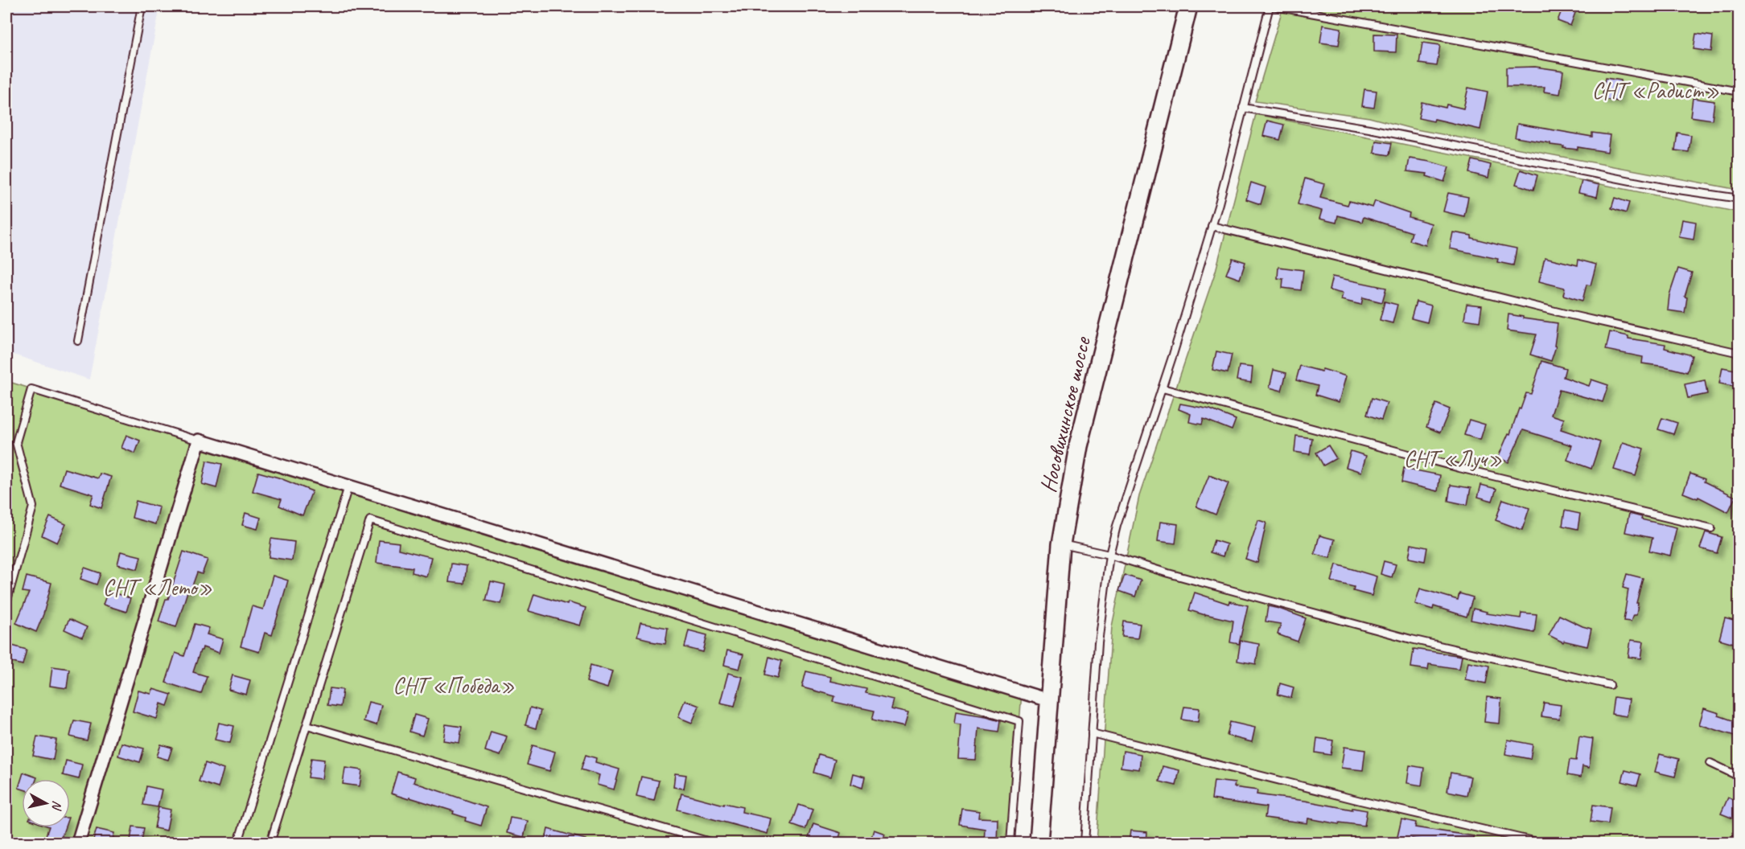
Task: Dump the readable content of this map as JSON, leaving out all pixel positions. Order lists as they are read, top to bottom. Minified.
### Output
{"streets":{"main road":["Носовихинское шоссе"]},"parks":["СНТ «Радист»","СНТ «Луч»","СНТ «Лето»","СНТ «Победа»"],"north":"right"}
